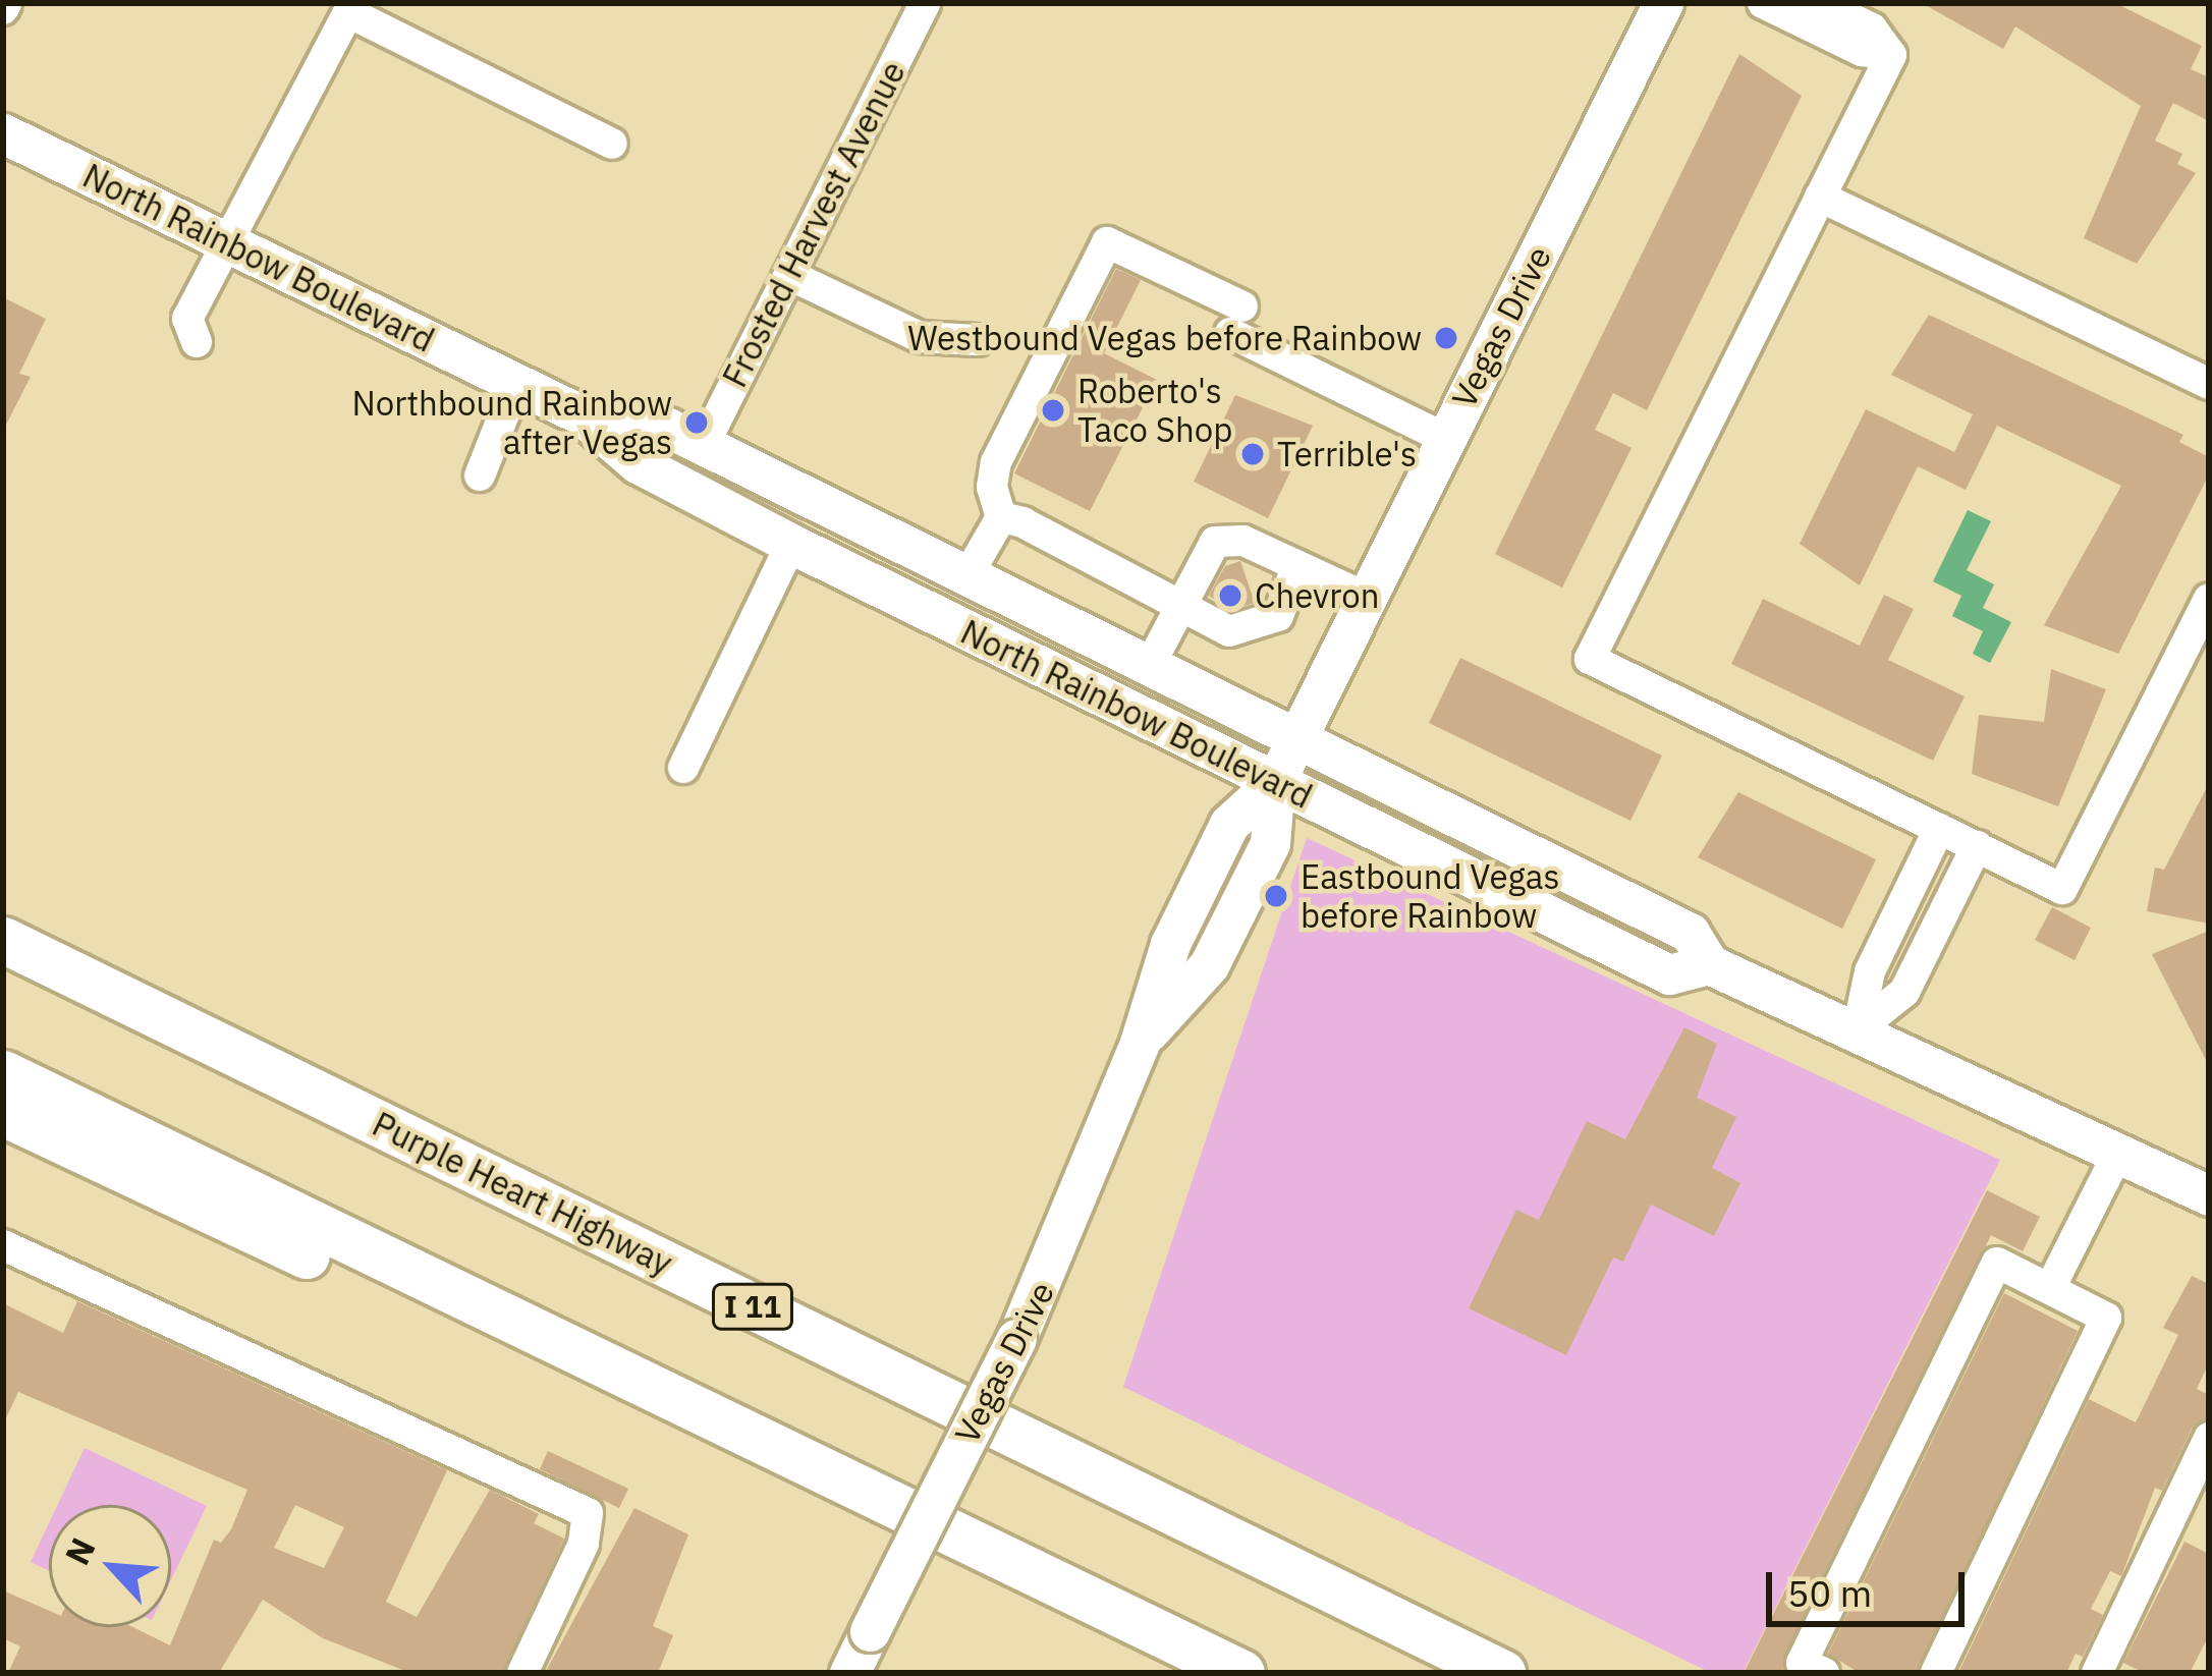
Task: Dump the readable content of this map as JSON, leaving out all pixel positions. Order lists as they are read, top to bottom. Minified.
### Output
{"streets":{"highway":["Purple Heart Highway","I 11"],"main road":["North Rainbow Boulevard","Vegas Drive"],"street":["Frosted Harvest Avenue"]},"crossings":[["Frosted Harvest Avenue","North Rainbow Boulevard"],["North Rainbow Boulevard","Vegas Drive"]],"places":["Westbound Vegas before Rainbow","Roberto's Taco Shop","Northbound Rainbow after Vegas","Terrible's","Chevron","Eastbound Vegas before Rainbow"],"scale_bar":"50 m","north":"top left"}
